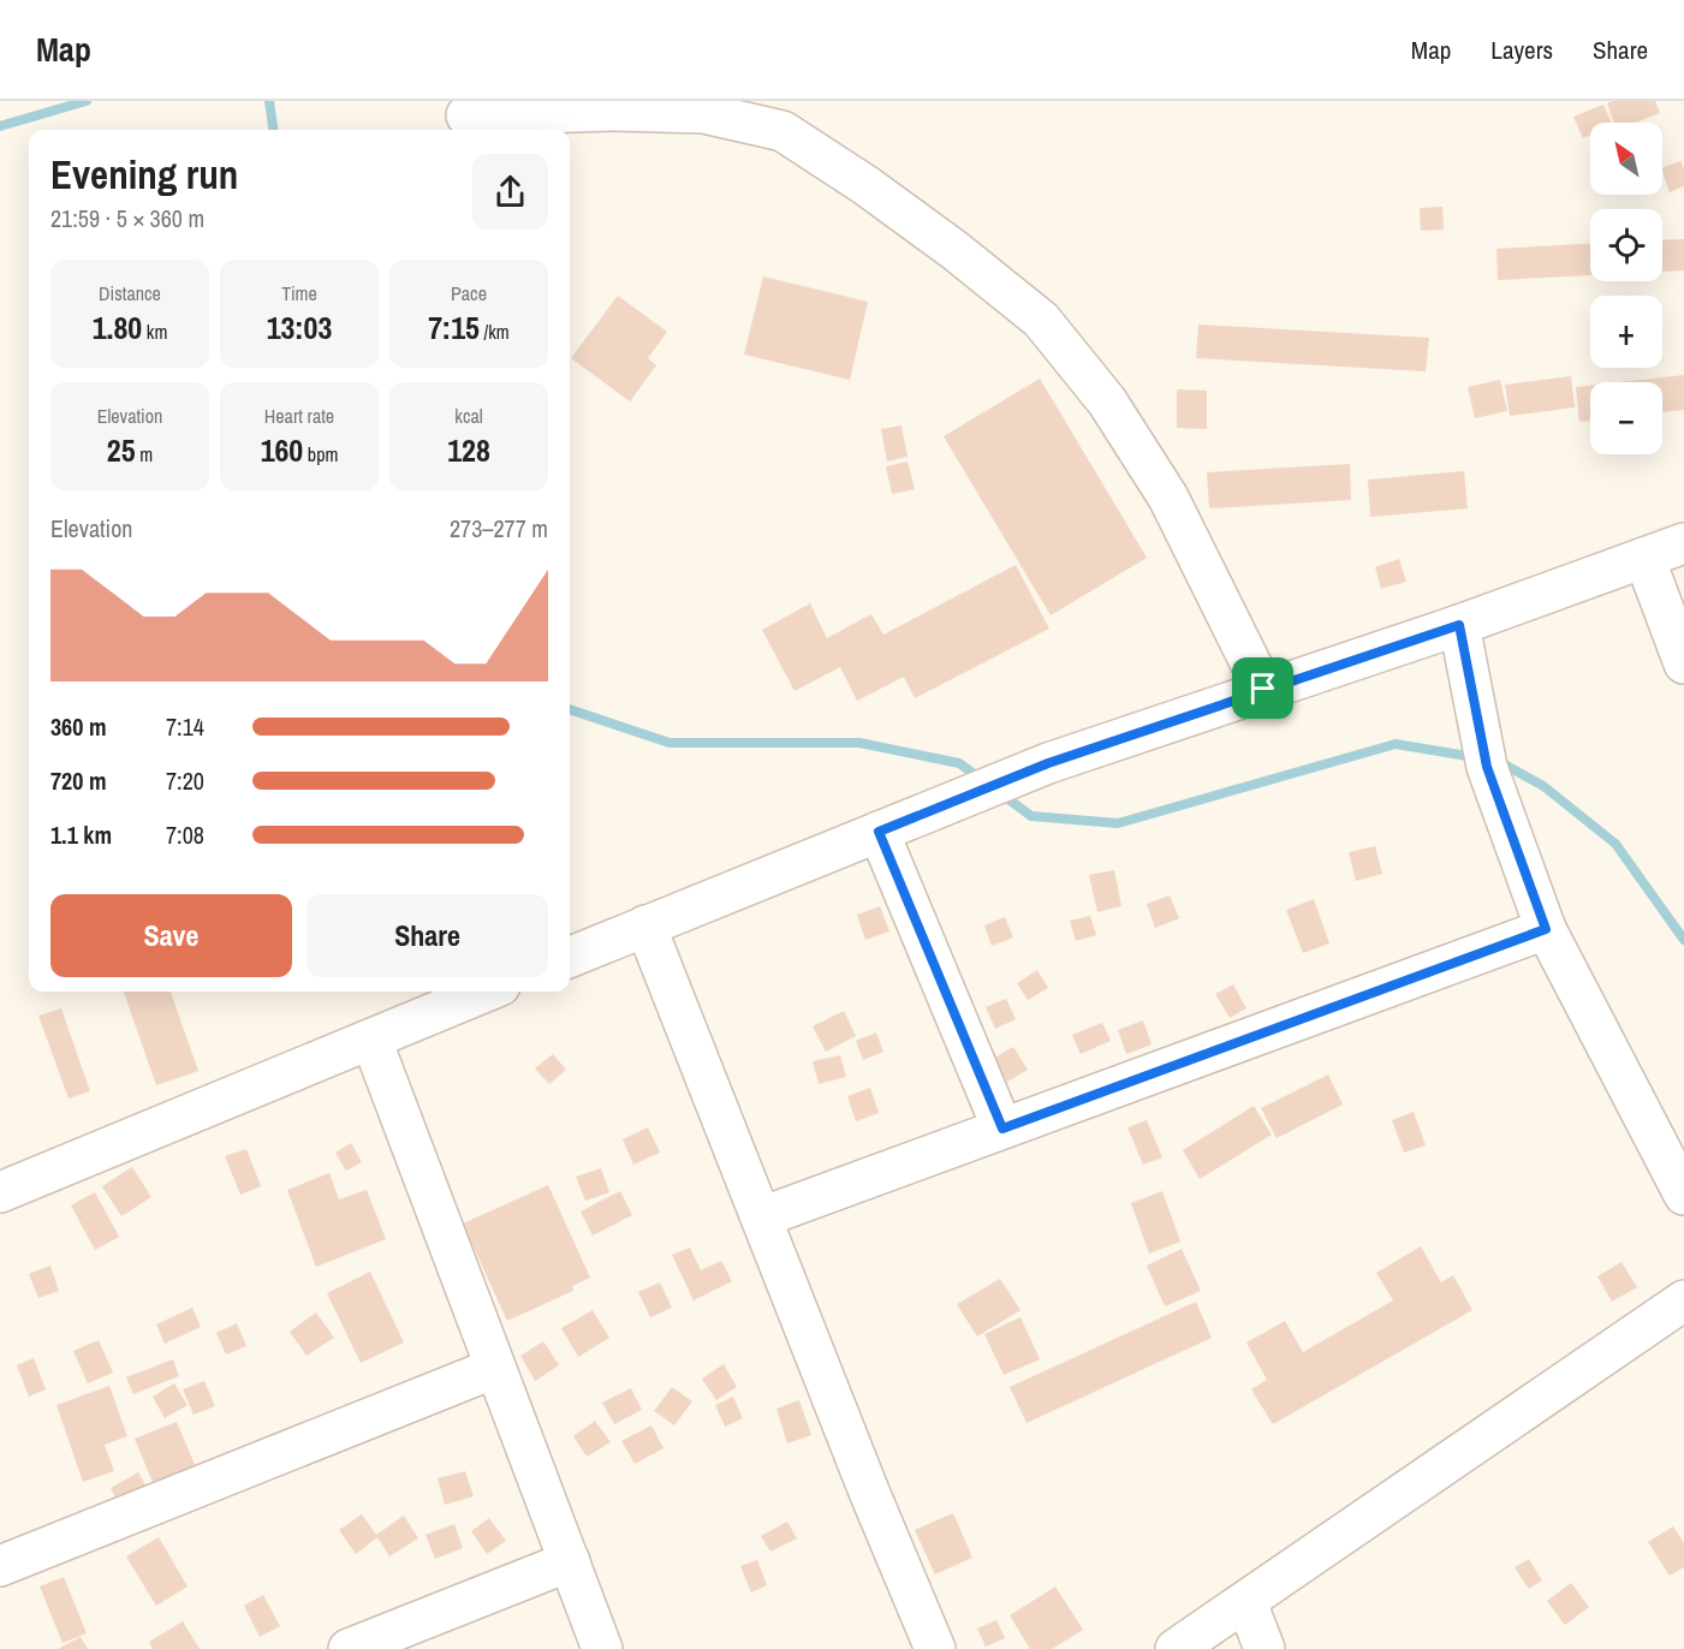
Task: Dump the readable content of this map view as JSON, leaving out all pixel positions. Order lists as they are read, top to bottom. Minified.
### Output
{"north":"top left","page":{"header":"Map","nav":["Map","Layers","Share"],"map_buttons":["+","−"],"heading":["Evening run","21:59 · 5 × 360 m"],"stats":[["Distance","1.80 km"],["Time","13:03"],["Pace","7:15 /km"],["Elevation","25 m"],["Heart rate","160 bpm"],["kcal","128"]],"chart":["Elevation","273–277 m"],"list":[{"name":"360 m","note":"7:14"},{"name":"720 m","note":"7:20"},{"name":"1.1 km","note":"7:08"}],"buttons":["Save","Share"]}}
